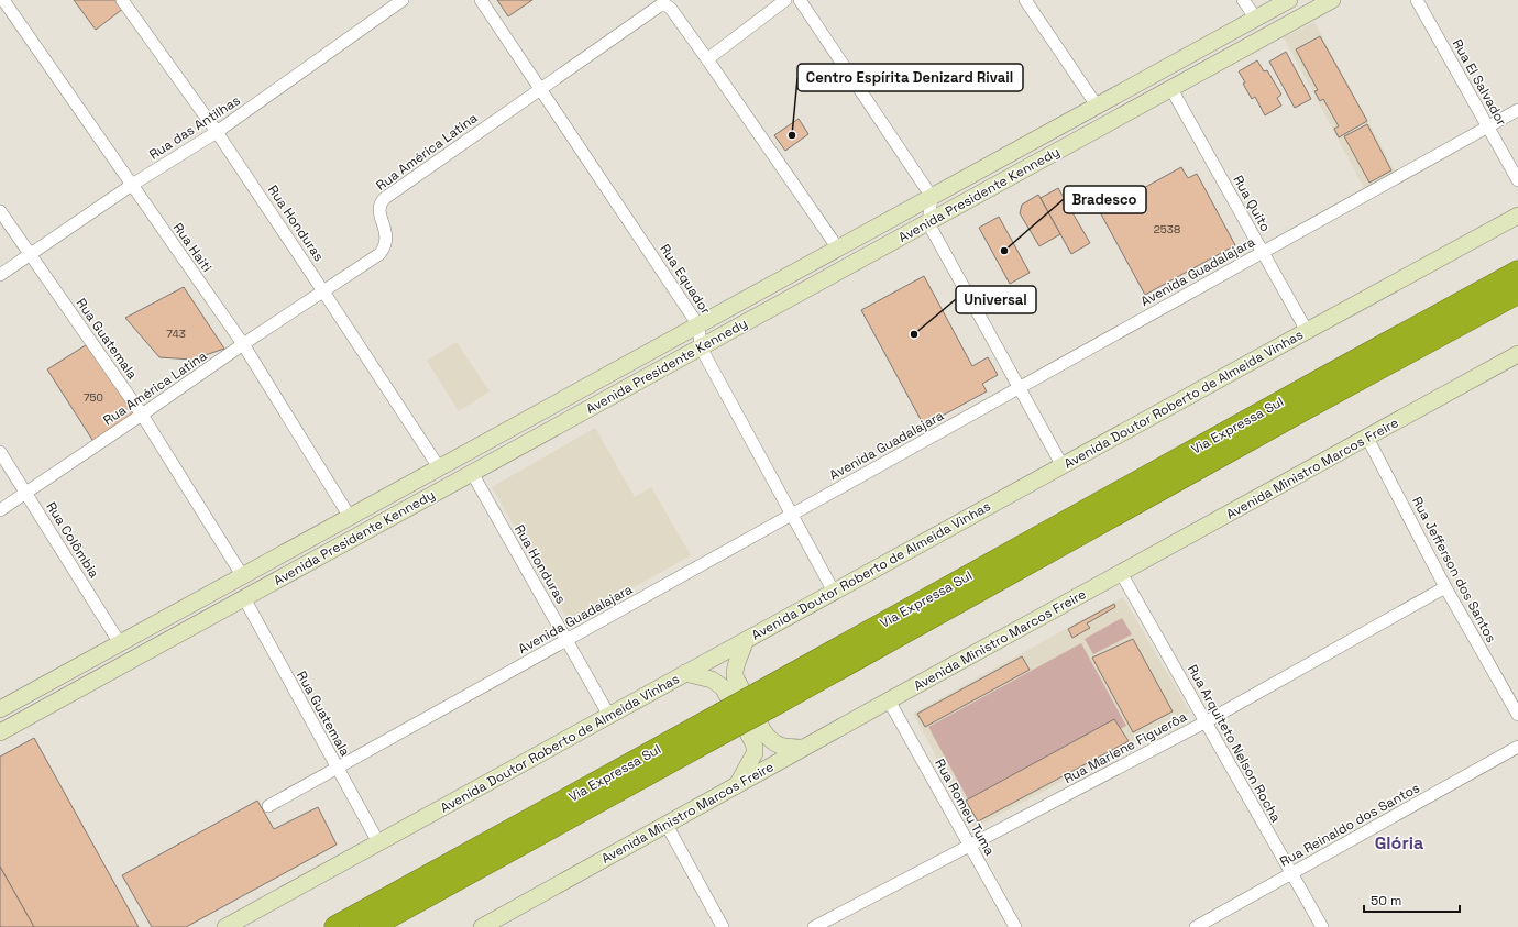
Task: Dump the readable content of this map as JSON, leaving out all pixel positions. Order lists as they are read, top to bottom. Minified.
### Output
{"streets":{"highway":["Via Expressa Sul"],"main road":["Avenida Presidente Kennedy","Avenida Doutor Roberto de Almeida Vinhas","Avenida Ministro Marcos Freire"],"street":["Rua El Salvador","Rua das Antilhas","Rua América Latina","Rua Quito","Rua Honduras","Rua Haiti","Avenida Guadalajara","Rua Equador","Rua Guatemala","Rua Colômbia","Rua Jefferson dos Santos","Rua Arquiteto Nelson Rocha","Rua Marlene Figuerôa","Rua Romeu Tuma","Rua Reinaldo dos Santos"]},"crossings":[["Rua El Salvador","Avenida Guadalajara"],["Rua das Antilhas","Rua Honduras"],["Rua das Antilhas","Rua Haiti"],["Rua das Antilhas","Rua Guatemala"],["Rua América Latina","Rua Honduras"],["Rua América Latina","Rua Haiti"],["Rua América Latina","Rua Equador"],["Rua América Latina","Rua Guatemala"],["Rua América Latina","Rua Colômbia"],["Avenida Presidente Kennedy","Rua Quito"],["Avenida Presidente Kennedy","Rua Honduras"],["Avenida Presidente Kennedy","Rua Haiti"],["Avenida Presidente Kennedy","Rua Equador"],["Avenida Presidente Kennedy","Rua Guatemala"],["Avenida Presidente Kennedy","Rua Colômbia"],["Rua Quito","Avenida Guadalajara"],["Rua Quito","Avenida Doutor Roberto de Almeida Vinhas"],["Rua Honduras","Avenida Guadalajara"],["Rua Honduras","Avenida Doutor Roberto de Almeida Vinhas"],["Avenida Guadalajara","Rua Equador"],["Avenida Guadalajara","Rua Guatemala"],["Rua Equador","Avenida Doutor Roberto de Almeida Vinhas"],["Rua Guatemala","Avenida Doutor Roberto de Almeida Vinhas"],["Avenida Ministro Marcos Freire","Rua Jefferson dos Santos"],["Avenida Ministro Marcos Freire","Rua Arquiteto Nelson Rocha"],["Avenida Ministro Marcos Freire","Rua Romeu Tuma"],["Rua Jefferson dos Santos","Rua Marlene Figuerôa"],["Rua Arquiteto Nelson Rocha","Rua Marlene Figuerôa"],["Rua Arquiteto Nelson Rocha","Rua Reinaldo dos Santos"],["Rua Marlene Figuerôa","Rua Romeu Tuma"]],"districts":["Glória"],"places":["Centro Espírita Denizard Rivail","Bradesco","Universal"],"house_numbers":["2538","743","750"],"scale_bar":"50 m"}
